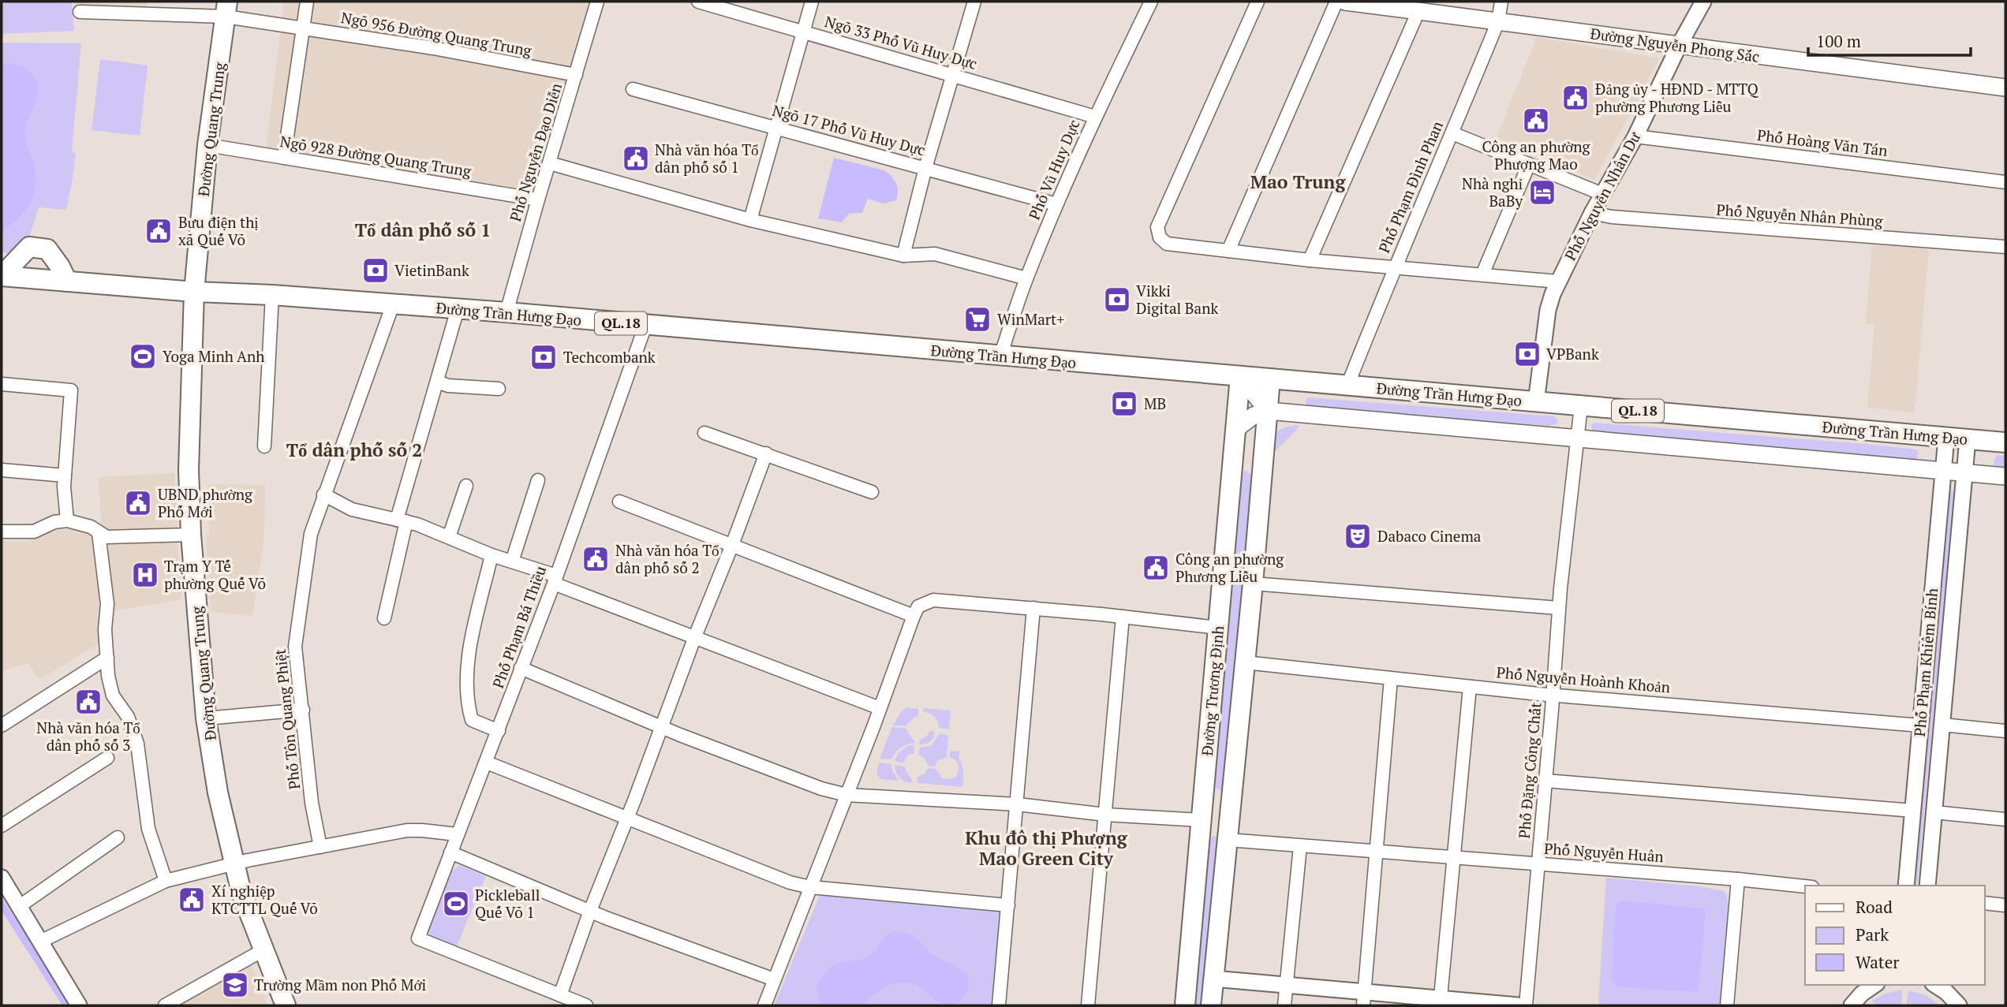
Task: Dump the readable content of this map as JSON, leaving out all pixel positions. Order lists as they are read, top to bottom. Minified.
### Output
{"streets":{"main road":["Đường Nguyễn Phong Sắc","Đường Quang Trung","Đường Trần Hưng Đạo","QL.18","Đường Trương Định"],"street":["Ngõ 956 Đường Quang Trung","Ngõ 33 Phố Vũ Huy Dực","Ngõ 17 Phố Vũ Huy Dực","Phố Hoàng Văn Tán","Phố Nguyễn Đạo Diễn","Ngõ 928 Đường Quang Trung","Phố Vũ Huy Dực","Phố Phạm Đình Phan","Phố Nguyễn Nhân Dư","Phố Nguyễn Nhân Phùng","Phố Phạm Bá Thiều","Phố Phạm Khiêm Bính","Phố Nguyễn Hoành Khoản","Phố Tôn Quang Phiệt","Phố Đặng Công Chất","Phố Nguyễn Huân"]},"crossings":[["Ngõ 956 Đường Quang Trung","Đường Quang Trung"],["Ngõ 956 Đường Quang Trung","Phố Nguyễn Đạo Diễn"],["Ngõ 33 Phố Vũ Huy Dực","Phố Vũ Huy Dực"],["Đường Nguyễn Phong Sắc","Phố Phạm Đình Phan"],["Đường Nguyễn Phong Sắc","Phố Nguyễn Nhân Dư"],["Đường Quang Trung","Ngõ 928 Đường Quang Trung"],["Đường Quang Trung","Đường Trần Hưng Đạo"],["Ngõ 17 Phố Vũ Huy Dực","Phố Vũ Huy Dực"],["Phố Hoàng Văn Tán","Phố Nguyễn Nhân Dư"],["Phố Nguyễn Đạo Diễn","Ngõ 928 Đường Quang Trung"],["Phố Nguyễn Đạo Diễn","Đường Trần Hưng Đạo"],["Phố Vũ Huy Dực","Đường Trần Hưng Đạo"],["Phố Phạm Đình Phan","Đường Trần Hưng Đạo"],["Phố Nguyễn Nhân Dư","Phố Nguyễn Nhân Phùng"],["Phố Nguyễn Nhân Dư","Đường Trần Hưng Đạo"],["Đường Trần Hưng Đạo","Phố Phạm Bá Thiều"],["Đường Trần Hưng Đạo","Phố Phạm Khiêm Bính"],["Đường Trần Hưng Đạo","Đường Trương Định"],["Đường Trần Hưng Đạo","Phố Tôn Quang Phiệt"],["Đường Trần Hưng Đạo","Phố Đặng Công Chất"],["Phố Phạm Khiêm Bính","Phố Nguyễn Hoành Khoản"],["Phố Nguyễn Hoành Khoản","Đường Trương Định"],["Phố Nguyễn Hoành Khoản","Phố Đặng Công Chất"],["Đường Trương Định","Phố Nguyễn Huân"],["Phố Đặng Công Chất","Phố Nguyễn Huân"]],"districts":["Mao Trung","Tổ dân phố số 1","Tổ dân phố số 2","Khu đô thị Phượng Mao Green City"],"places":{"public building":["Đảng ủy - HĐND - MTTQ phường Phương Liễu","Công an phường Phượng Mao","Nhà văn hóa Tổ dân phố số 1","Bưu điện thị xã Quế Võ","UBND phường Phố Mới","Nhà văn hóa Tổ dân phố số 2","Công an phường Phương Liễu","Nhà văn hóa Tổ dân phố số 3","Xí nghiệp KTCTTL Quế Võ"],"hotel":["Nhà nghỉ BaBy"],"bank":["VietinBank","Vikki Digital Bank","VPBank","Techcombank","MB"],"supermarket":["WinMart+"],"sports":["Yoga Minh Anh","Pickleball Quế Võ 1"],"theatre":["Dabaco Cinema"],"hospital":["Trạm Y Tế phường Quế Võ"],"school or university":["Trường Mầm non Phố Mới"]},"legend":["Road","Park","Water"],"scale_bar":"100 m"}
